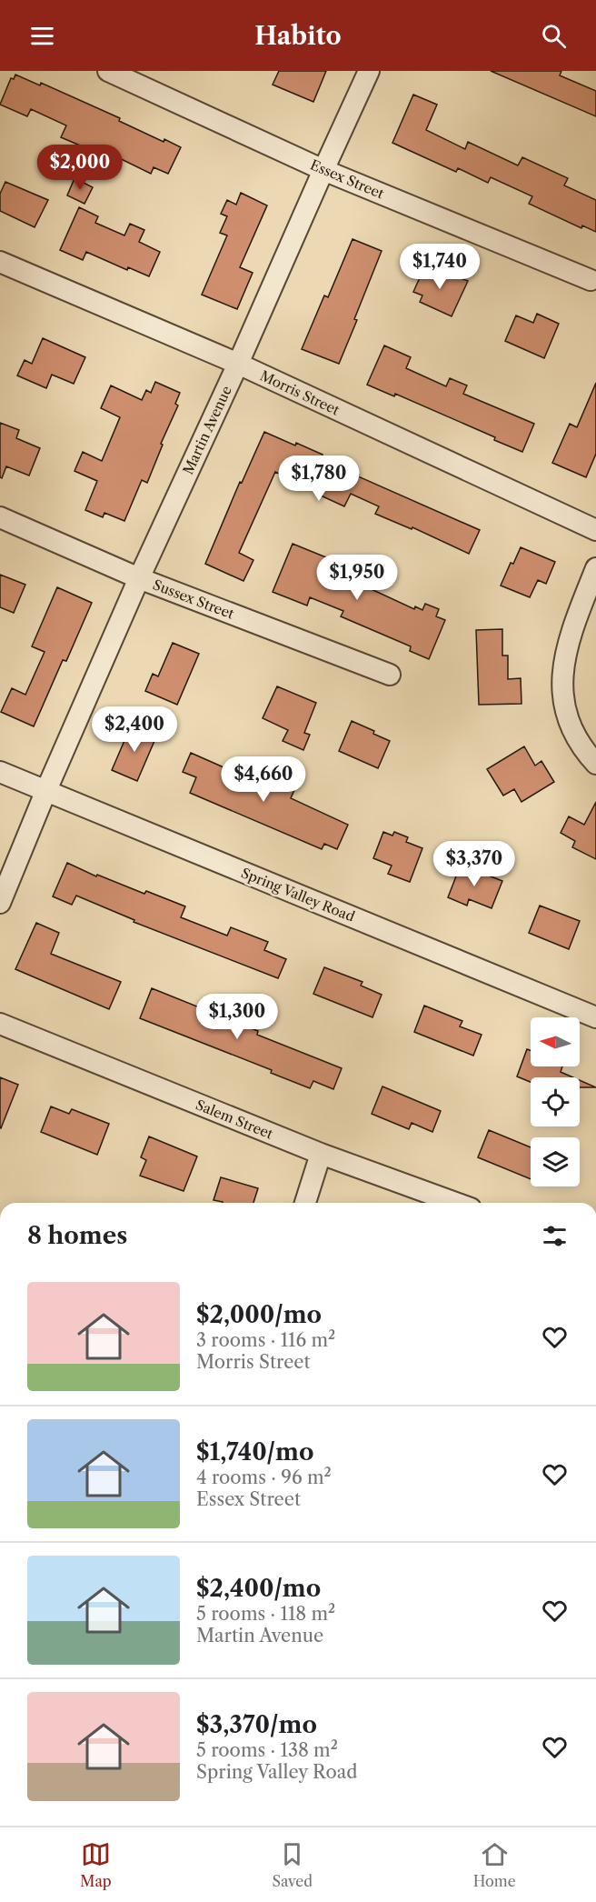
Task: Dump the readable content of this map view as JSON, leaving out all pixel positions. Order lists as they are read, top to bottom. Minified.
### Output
{"streets":{"street":["Essex Street","Morris Street","Martin Avenue","Sussex Street","Spring Valley Road","Salem Street"]},"crossings":[["Essex Street","Martin Avenue"],["Morris Street","Martin Avenue"],["Martin Avenue","Sussex Street"],["Martin Avenue","Spring Valley Road"]],"north":"left","page":{"header":"Habito","price":["$2,000","$1,740","$1,780","$1,950","$2,400","$4,660","$3,370","$1,300"],"heading":"8 homes","list":[{"name":"$2,000/mo","note":"3 rooms · 116 m² · Morris Street"},{"name":"$1,740/mo","note":"4 rooms · 96 m² · Essex Street"},{"name":"$2,400/mo","note":"5 rooms · 118 m² · Martin Avenue"},{"name":"$3,370/mo","note":"5 rooms · 138 m² · Spring Valley Road"}],"tabs":["Map","Saved","Home"]}}
